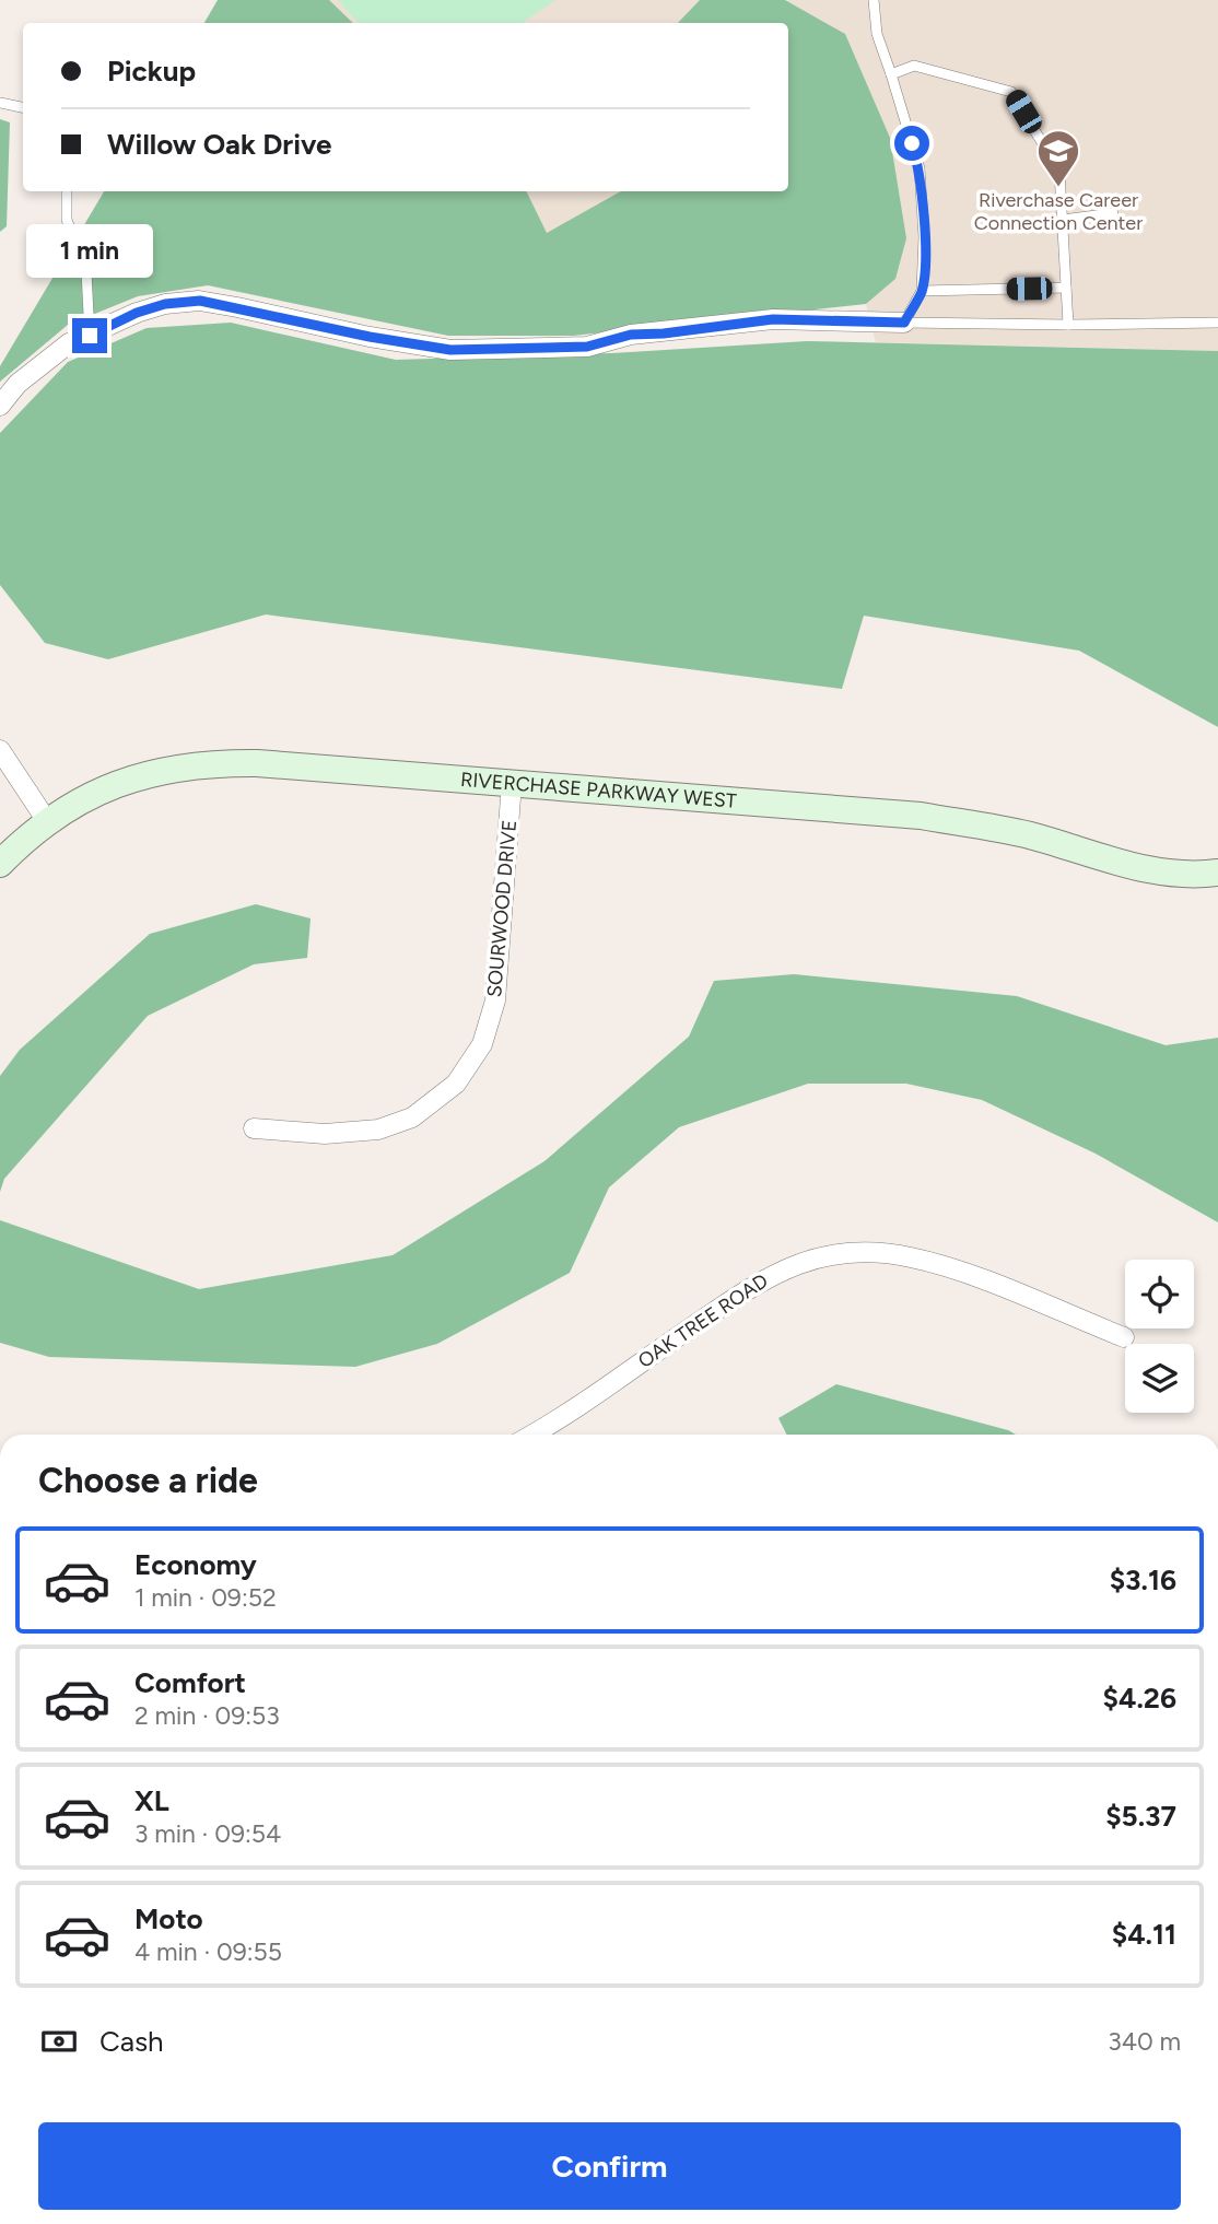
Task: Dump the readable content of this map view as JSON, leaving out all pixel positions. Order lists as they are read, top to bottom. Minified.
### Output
{"streets":{"street":["RIVERCHASE PARKWAY WEST","SOURWOOD DRIVE","OAK TREE ROAD"]},"crossings":[["RIVERCHASE PARKWAY WEST","SOURWOOD DRIVE"]],"places":{"school or university":["Riverchase Career Connection Center"]},"page":{"banner":["Pickup","Willow Oak Drive"],"bubble":"1 min","heading":"Choose a ride","list":[{"name":"Economy","note":"1 min · 09:52","value":"$3.16"},{"name":"Comfort","note":"2 min · 09:53","value":"$4.26"},{"name":"XL","note":"3 min · 09:54","value":"$5.37"},{"name":"Moto","note":"4 min · 09:55","value":"$4.11"}],"pay":["Cash","340 m"],"buttons":"Confirm"}}
